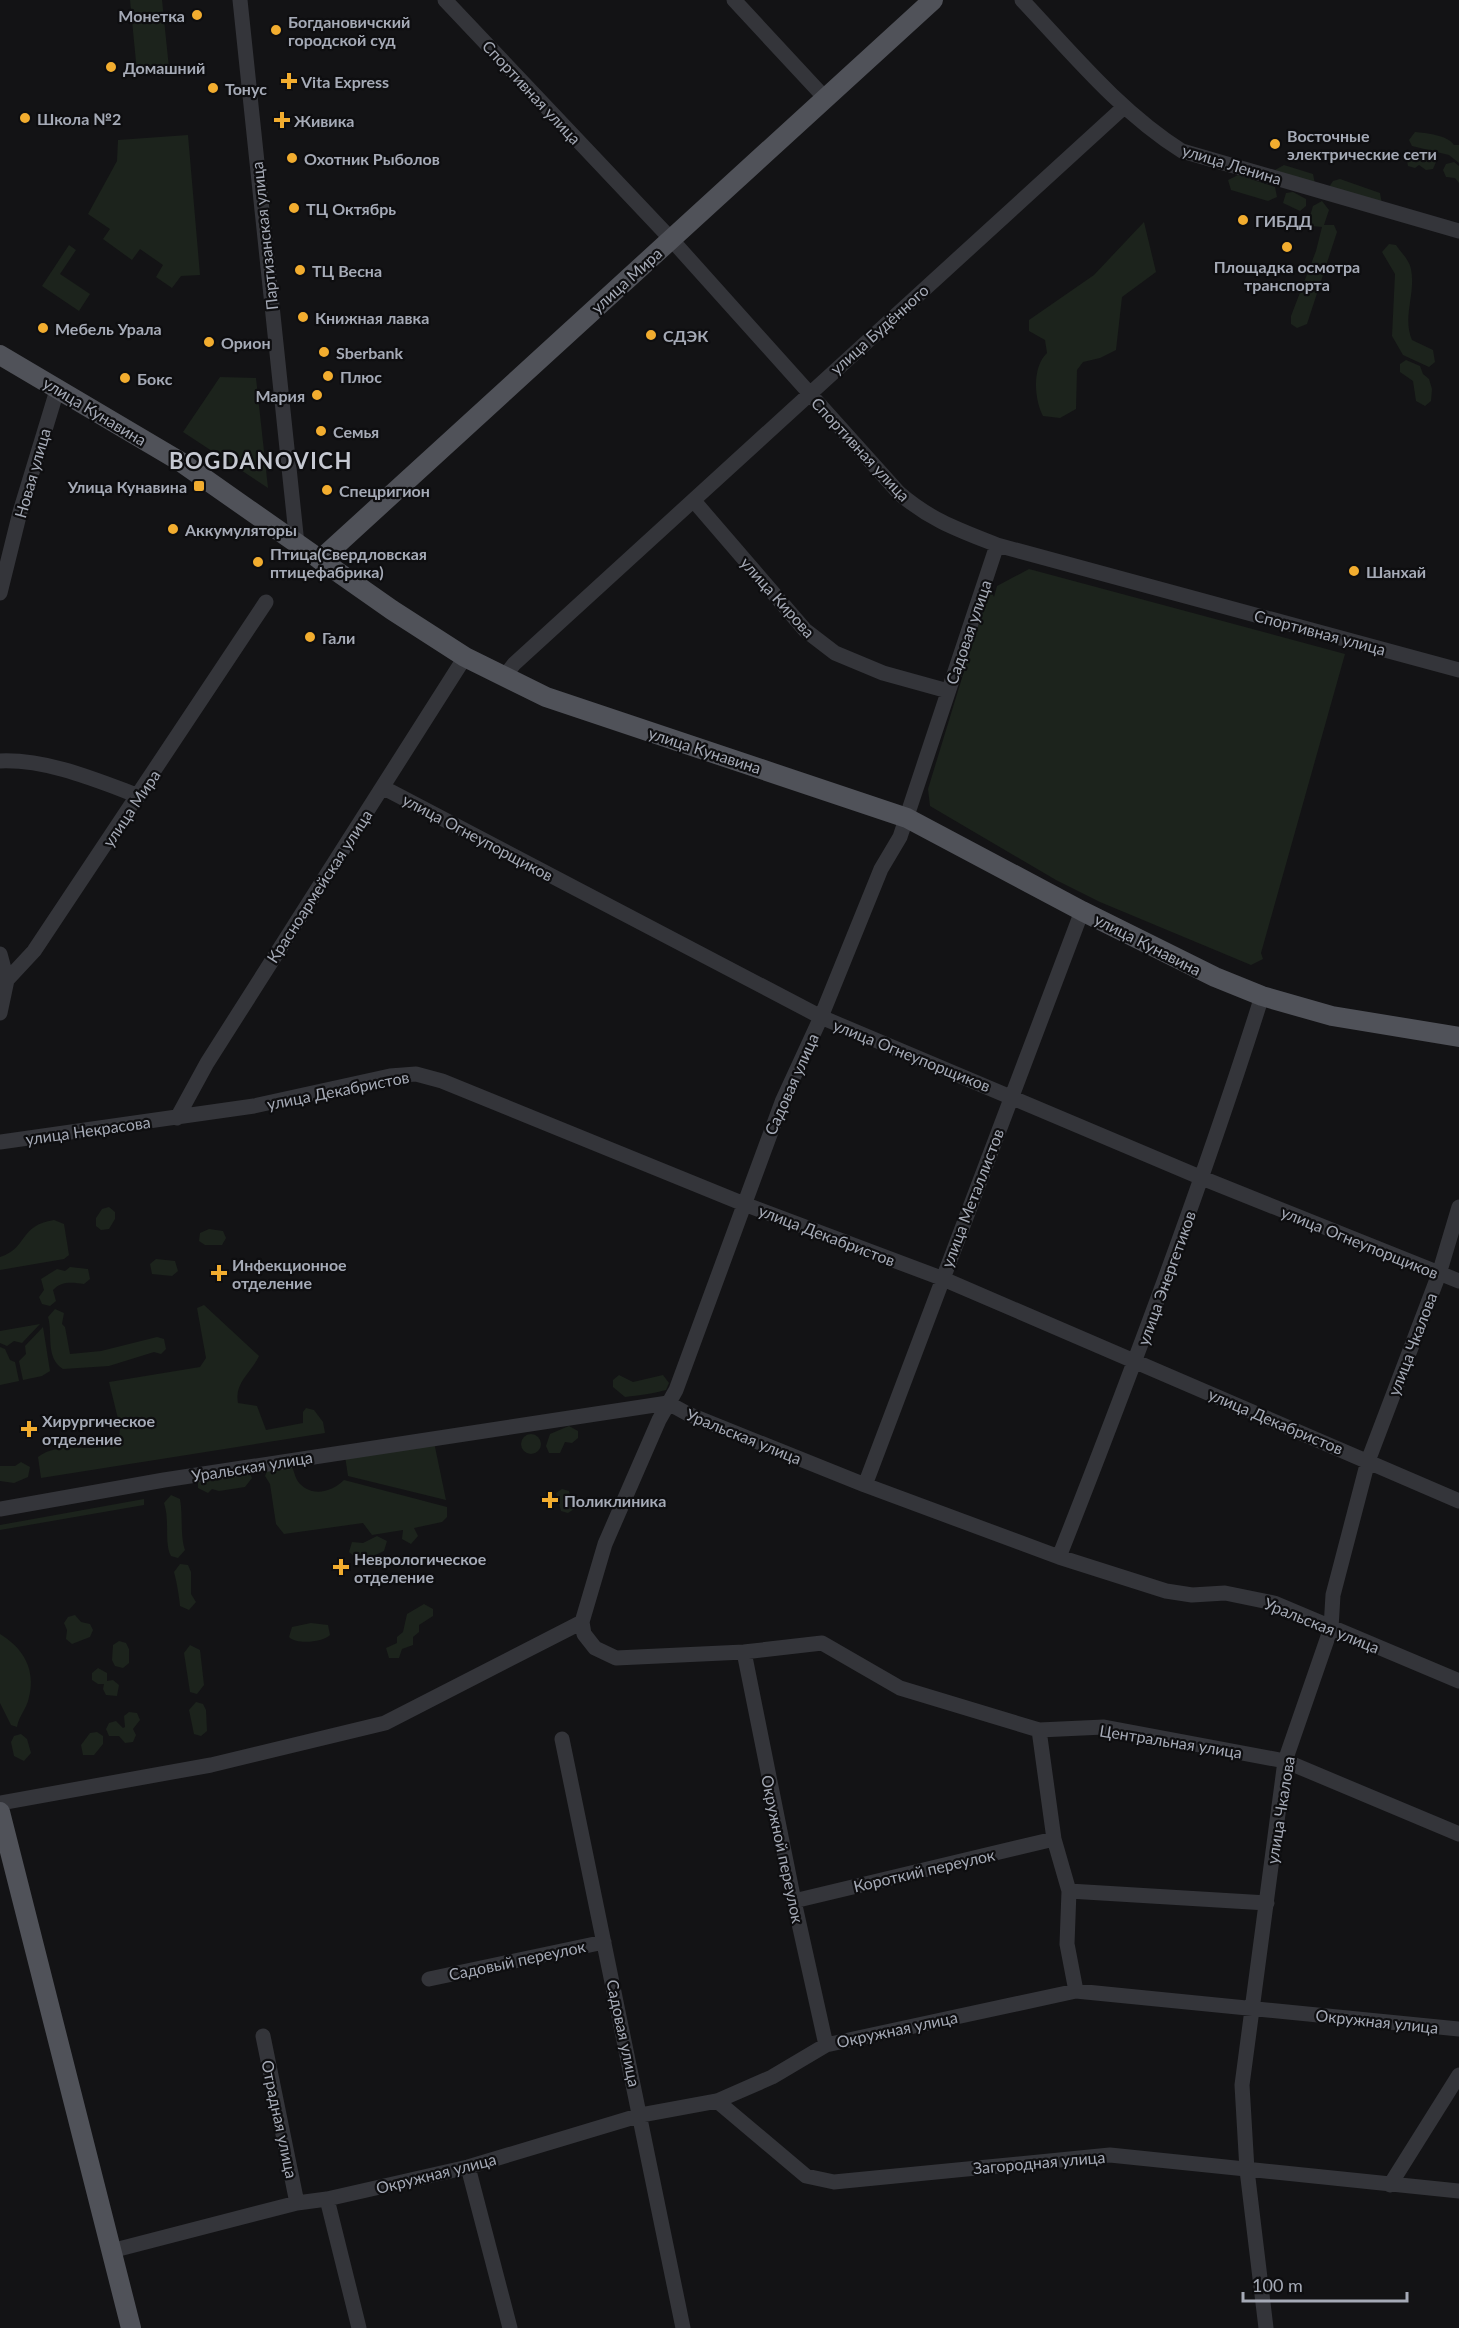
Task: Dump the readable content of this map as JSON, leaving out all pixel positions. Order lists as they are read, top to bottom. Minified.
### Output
{"streets":{"main road":["улица Мира","улица Кунавина"],"street":["Спортивная улица","улица Ленина","Партизанская улица","улица Будённого","Новая улица","улица Кирова","Садовая улица","улица Огнеупорщиков","Красноармейская улица","улица Декабристов","улица Некрасова","улица Металлистов","улица Энергетиков","улица Чкалова","Уральская улица","Центральная улица","Окружной переулок","Короткий переулок","Садовый переулок","Окружная улица","Отрадная улица","Загородная улица"]},"crossings":[["Спортивная улица","улица Мира"],["Спортивная улица","улица Будённого"],["Спортивная улица","Садовая улица"],["улица Ленина","улица Будённого"],["Партизанская улица","улица Кунавина"],["улица Мира","улица Кунавина"],["улица Будённого","улица Кунавина"],["улица Будённого","улица Кирова"],["улица Кунавина","Новая улица"],["улица Кунавина","Садовая улица"],["улица Кунавина","Красноармейская улица"],["улица Кунавина","улица Металлистов"],["улица Кунавина","улица Энергетиков"],["улица Кирова","Садовая улица"],["Садовая улица","улица Огнеупорщиков"],["Садовая улица","улица Декабристов"],["Садовая улица","Уральская улица"],["Садовая улица","Центральная улица"],["Садовая улица","Садовый переулок"],["Садовая улица","Окружная улица"],["улица Огнеупорщиков","Красноармейская улица"],["улица Огнеупорщиков","улица Металлистов"],["улица Огнеупорщиков","улица Энергетиков"],["улица Огнеупорщиков","улица Чкалова"],["Красноармейская улица","улица Декабристов"],["Красноармейская улица","улица Некрасова"],["улица Декабристов","улица Некрасова"],["улица Декабристов","улица Металлистов"],["улица Декабристов","улица Энергетиков"],["улица Декабристов","улица Чкалова"],["улица Металлистов","Уральская улица"],["улица Энергетиков","Уральская улица"],["улица Чкалова","Уральская улица"],["улица Чкалова","Центральная улица"],["улица Чкалова","Окружная улица"],["улица Чкалова","Загородная улица"],["Центральная улица","Окружной переулок"],["Окружной переулок","Короткий переулок"],["Окружной переулок","Окружная улица"],["Окружная улица","Отрадная улица"],["Окружная улица","Загородная улица"]],"districts":["BOGDANOVICH"],"places":{"other":["Монетка","Богдановичский городской суд","Домашний","Тонус","Школа №2","Восточные электрические сети","Охотник Рыболов","ТЦ Октябрь","ГИБДД","Площадка осмотра транспорта","ТЦ Весна","Книжная лавка","Мебель Урала","СДЭК","Орион","Sberbank","Плюс","Бокс","Мария","Семья","Спецригион","Аккумуляторы","Птица(Свердловская птицефабрика)","Шанхай","Гали"],"health":["Vita Express","Живика","Инфекционное отделение","Хирургическое отделение","Поликлиника","Неврологическое отделение"],"transit":["Улица Кунавина"]},"scale_bar":"100 m"}
